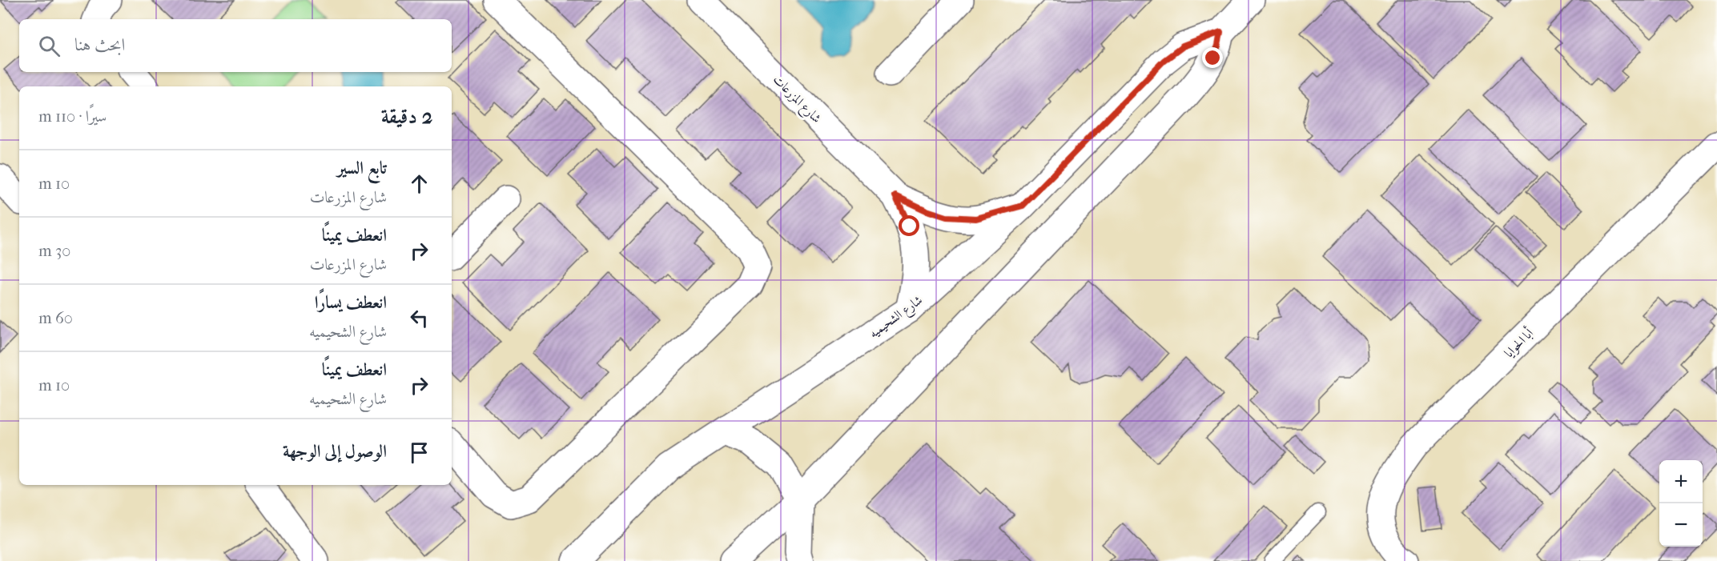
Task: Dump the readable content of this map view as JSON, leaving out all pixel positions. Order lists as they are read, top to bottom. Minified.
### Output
{"streets":{"street":["شارع المزرعات","شارع الشحيميه","أبا الحوايا"]},"crossings":[["شارع المزرعات","شارع الشحيميه"]],"page":{"search":"ابحث هنا","heading":["2 دقيقة","سيرًا · 110 m"],"list":[["تابع السير","شارع المزرعات","10 m"],["انعطف يمينًا","شارع المزرعات","30 m"],["انعطف يسارًا","شارع الشحيميه","60 m"],["انعطف يمينًا","شارع الشحيميه","10 m"],"الوصول إلى الوجهة"],"map_buttons":["+","−"]}}
